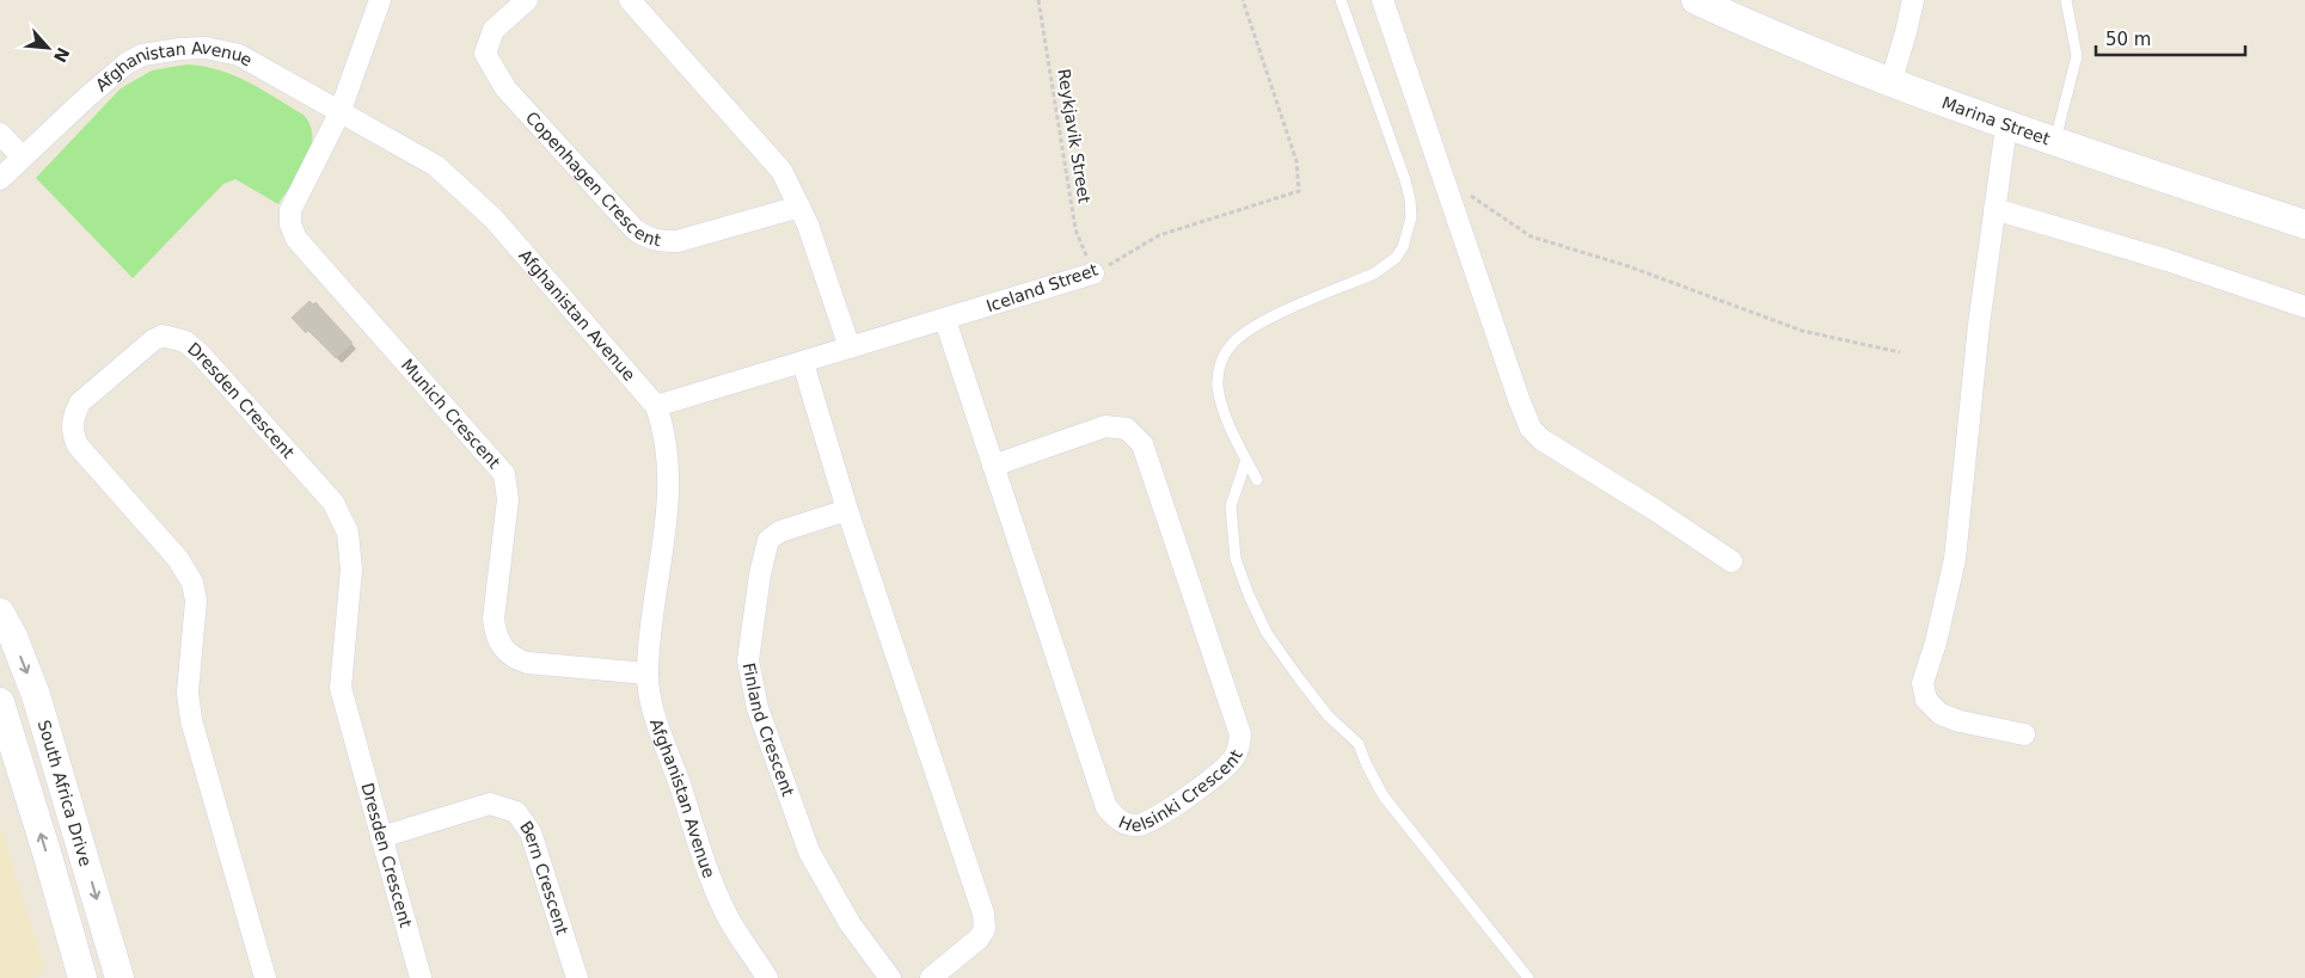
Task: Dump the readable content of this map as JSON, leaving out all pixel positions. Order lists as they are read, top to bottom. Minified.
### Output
{"streets":{"street":["Afghanistan Avenue","Marina Street","Copenhagen Crescent","Iceland Street","Dresden Crescent","Munich Crescent","Finland Crescent","Helsinki Crescent","South Africa Drive","Bern Crescent"],"path":["Reykjavik Street"]},"crossings":[["Afghanistan Avenue","Iceland Street"],["Afghanistan Avenue","Munich Crescent"],["Reykjavik Street","Iceland Street"],["Iceland Street","Helsinki Crescent"],["Dresden Crescent","Bern Crescent"]],"scale_bar":"50 m","north":"bottom right"}
